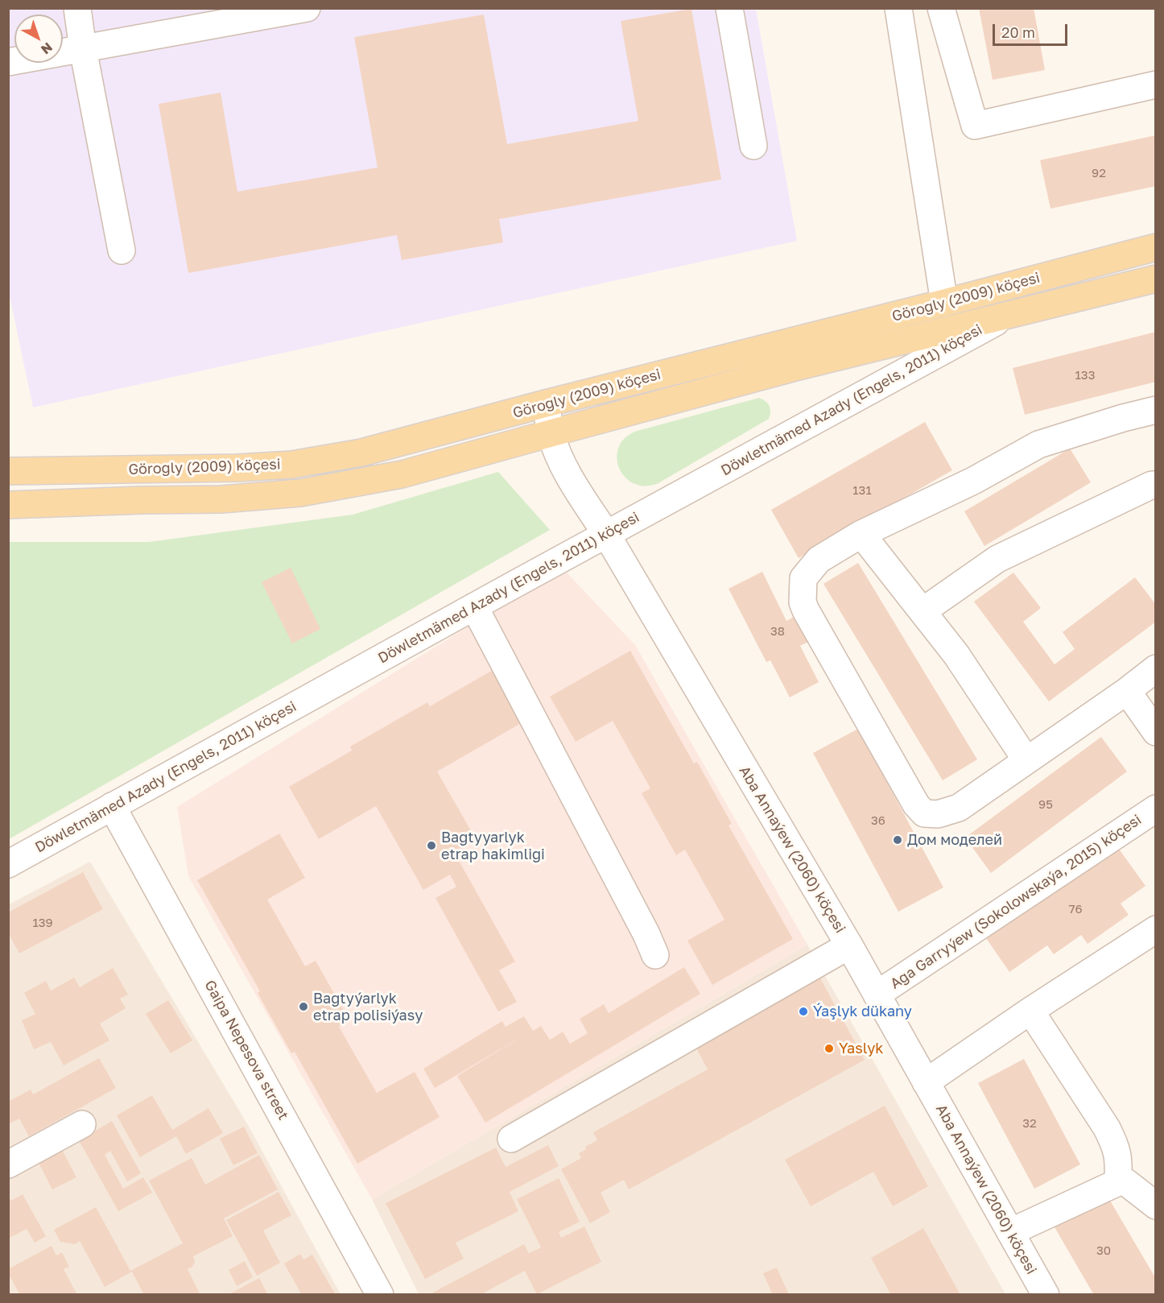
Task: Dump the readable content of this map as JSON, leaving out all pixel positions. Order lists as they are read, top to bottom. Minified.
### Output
{"streets":{"main road":["Görogly (2009) köçesi"],"street":["Döwletmämed Azady (Engels, 2011) köçesi","Aba Annaýew (2060) köçesi","Aga Garryýew (Sokolowskaýa, 2015) köçesi","Gaipa Nepesova street"]},"crossings":[["Görogly (2009) köçesi","Döwletmämed Azady (Engels, 2011) köçesi"],["Görogly (2009) köçesi","Aba Annaýew (2060) köçesi"],["Döwletmämed Azady (Engels, 2011) köçesi","Aba Annaýew (2060) köçesi"],["Döwletmämed Azady (Engels, 2011) köçesi","Gaipa Nepesova street"],["Aba Annaýew (2060) köçesi","Aga Garryýew (Sokolowskaýa, 2015) köçesi"]],"places":["Дом моделей","Bagtyyarlyk etrap hakimligi","Bagtyýarlyk etrap polisiýasy","Ýaşlyk dükany","Yaslyk"],"house_numbers":["92","133","131","38","95","36","76","139","32","30"],"scale_bar":"20 m","north":"bottom right"}
